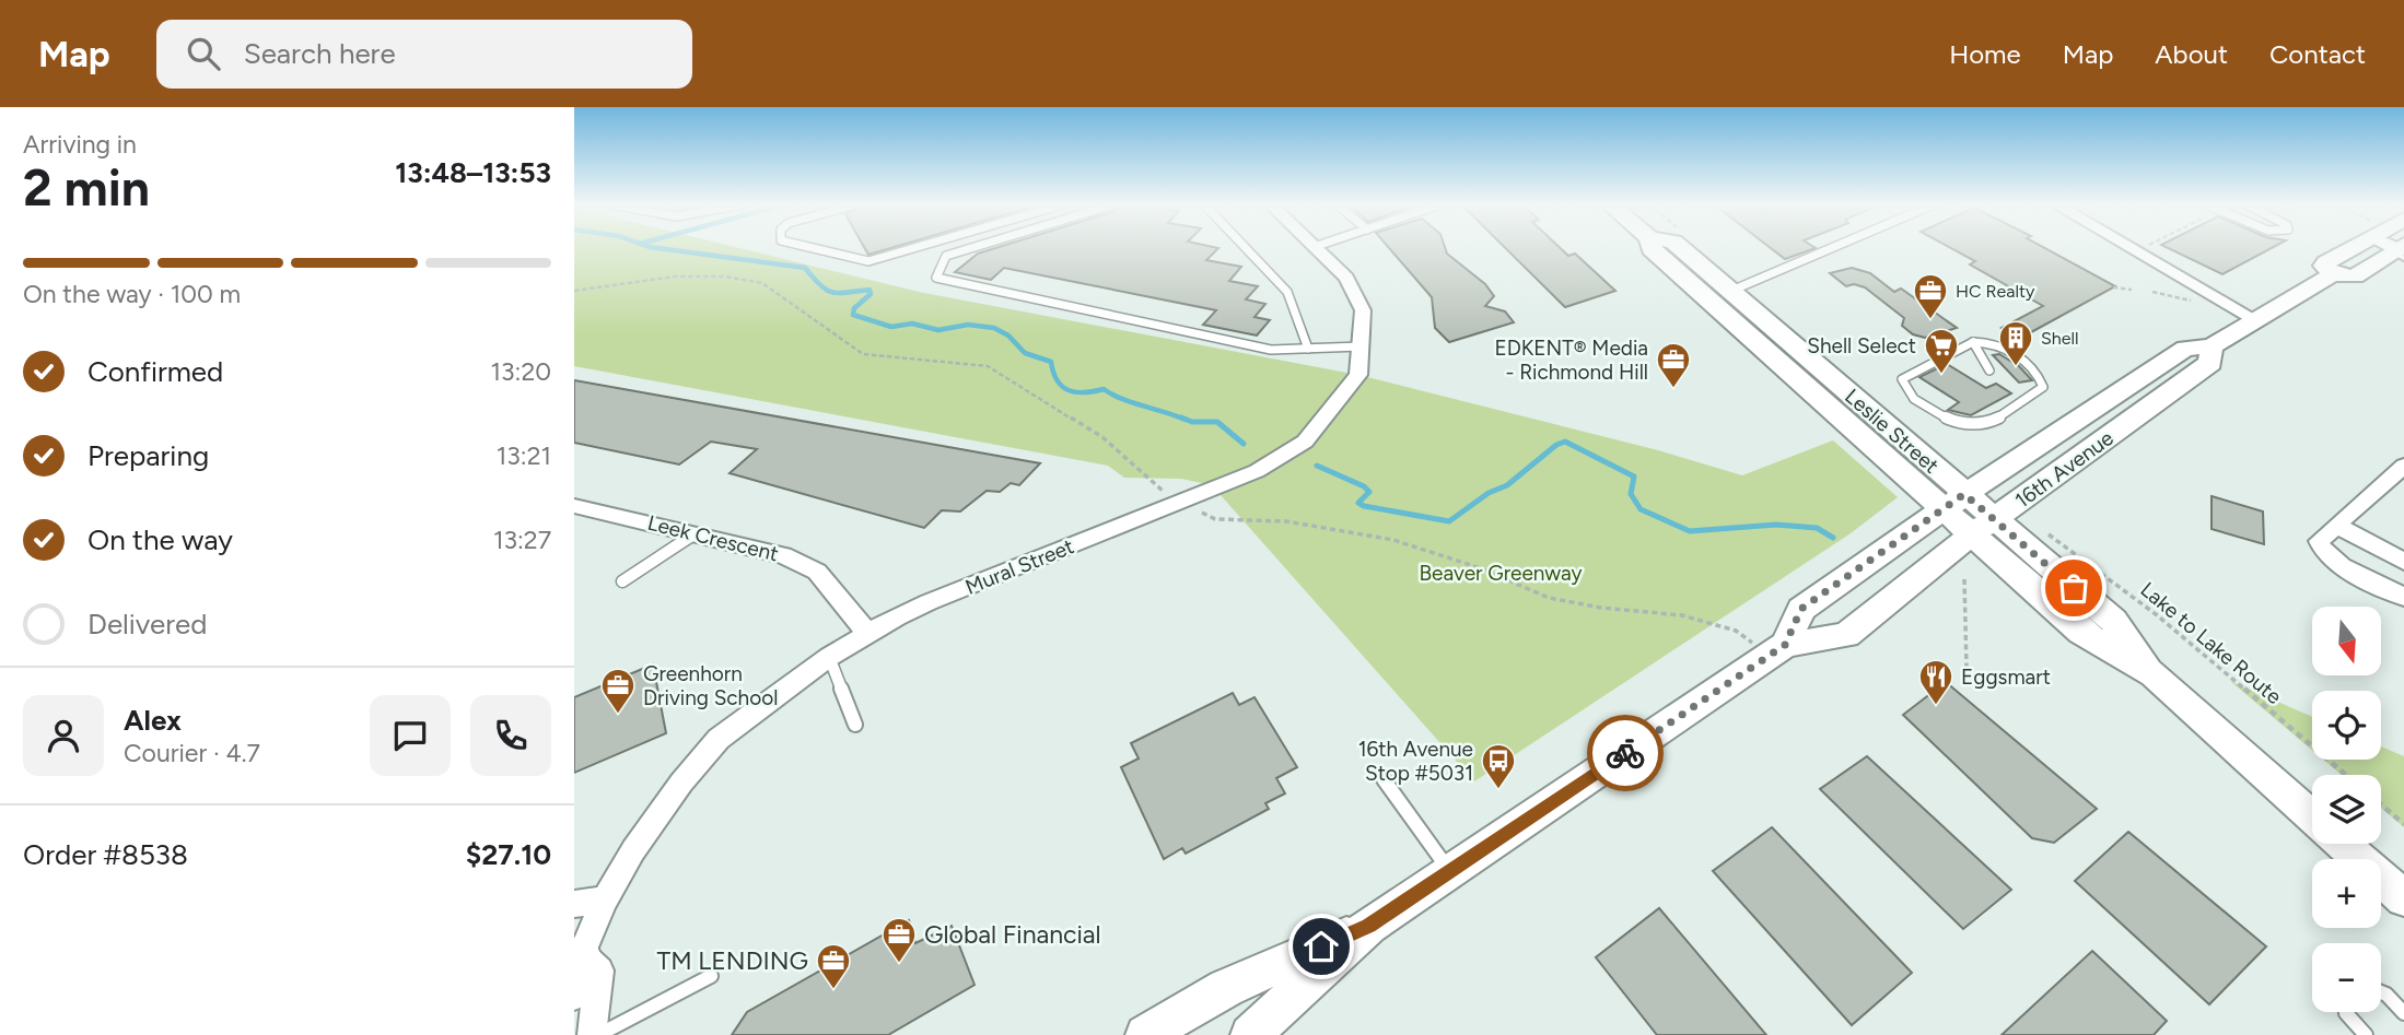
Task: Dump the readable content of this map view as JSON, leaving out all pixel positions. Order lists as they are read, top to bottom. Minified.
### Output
{"streets":{"main road":["Leslie Street","16th Avenue"],"street":["Leek Crescent","Mural Street"],"path":["Lake to Lake Route"]},"crossings":[["Leslie Street","16th Avenue"],["Leek Crescent","Mural Street"]],"parks":["Beaver Greenway"],"places":{"office":["HC Realty","EDKENT® Media - Richmond Hill","Greenhorn Driving School","Global Financial","TM LENDING"],"building":["Shell"],"supermarket":["Shell Select"],"restaurant":["Eggsmart"],"bus stop":["16th Avenue Stop #5031"]},"north":"bottom","page":{"header":"Map","search":"Search here","nav":["Home","Map","About","Contact"],"heading":["2 min","Arriving in","13:48–13:53"],"panel":["Alex","Courier · 4.7","Order #8538","$27.10"],"bar":"On the way · 100 m","list":[["Confirmed","13:20"],["Preparing","13:21"],["On the way","13:27"],"Delivered"],"map_buttons":["+","−"]}}
